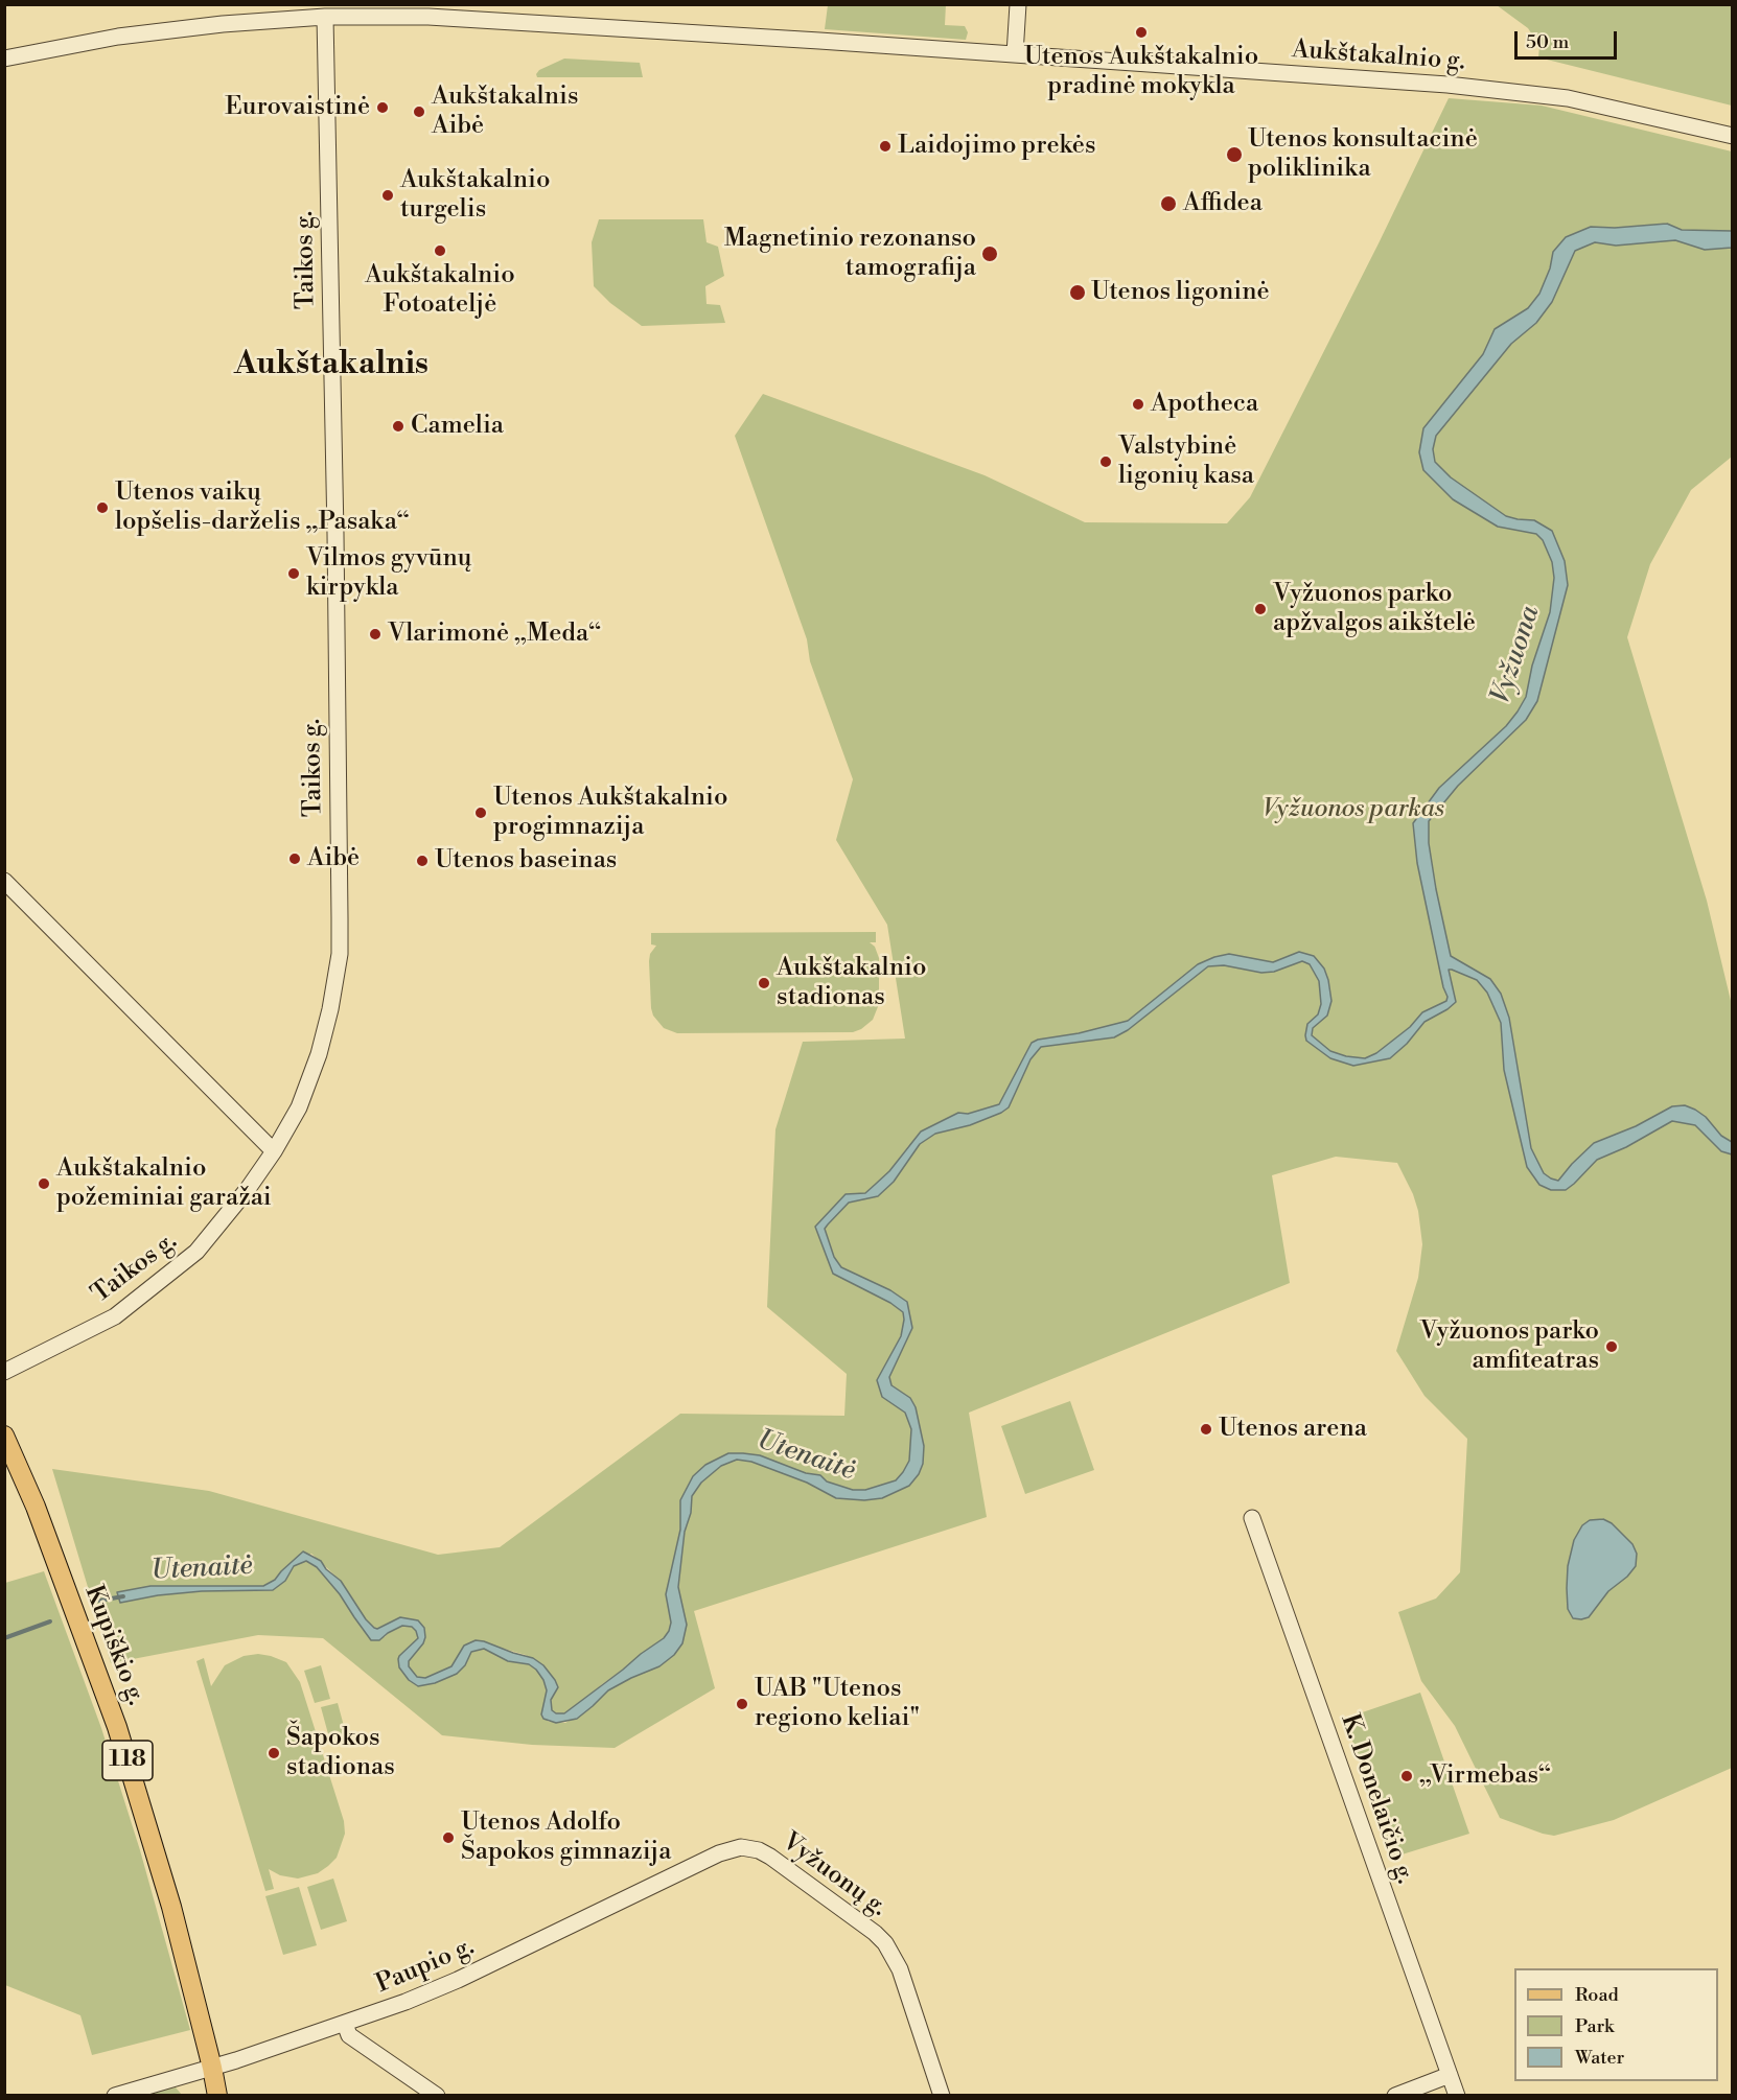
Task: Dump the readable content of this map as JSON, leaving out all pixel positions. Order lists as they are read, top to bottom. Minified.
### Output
{"streets":{"main road":["Kupiškio g.","118"],"street":["Aukštakalnio g.","Taikos g.","K. Donelaičio g.","Vyžuonų g.","Paupio g."]},"crossings":[["Aukštakalnio g.","Taikos g."],["Kupiškio g.","Paupio g."],["Vyžuonų g.","Paupio g."]],"districts":["Aukštakalnis"],"water":["Vyžuona","Utenaitė"],"parks":["Vyžuonos parkas"],"places":["Utenos Aukštakalnio pradinė mokykla","Eurovaistinė","Aukštakalnis Aibė","Laidojimo prekės","Utenos konsultacinė poliklinika","Aukštakalnio turgelis","Affidea","Aukštakalnio Fotoateljė","Magnetinio rezonanso tamografija","Utenos ligoninė","Apotheca","Camelia","Valstybinė ligonių kasa","Utenos vaikų lopšelis-darželis „Pasaka“","Vilmos gyvūnų kirpykla","Vyžuonos parko apžvalgos aikštelė","Vlarimonė „Meda“","Utenos Aukštakalnio progimnazija","Aibė","Utenos baseinas","Aukštakalnio stadionas","Aukštakalnio požeminiai garažai","Vyžuonos parko amfiteatras","Utenos arena","UAB \"Utenos regiono keliai\"","Šapokos stadionas","„Virmebas“","Utenos Adolfo Šapokos gimnazija"],"legend":["Road","Park","Water"],"scale_bar":"50 m"}
